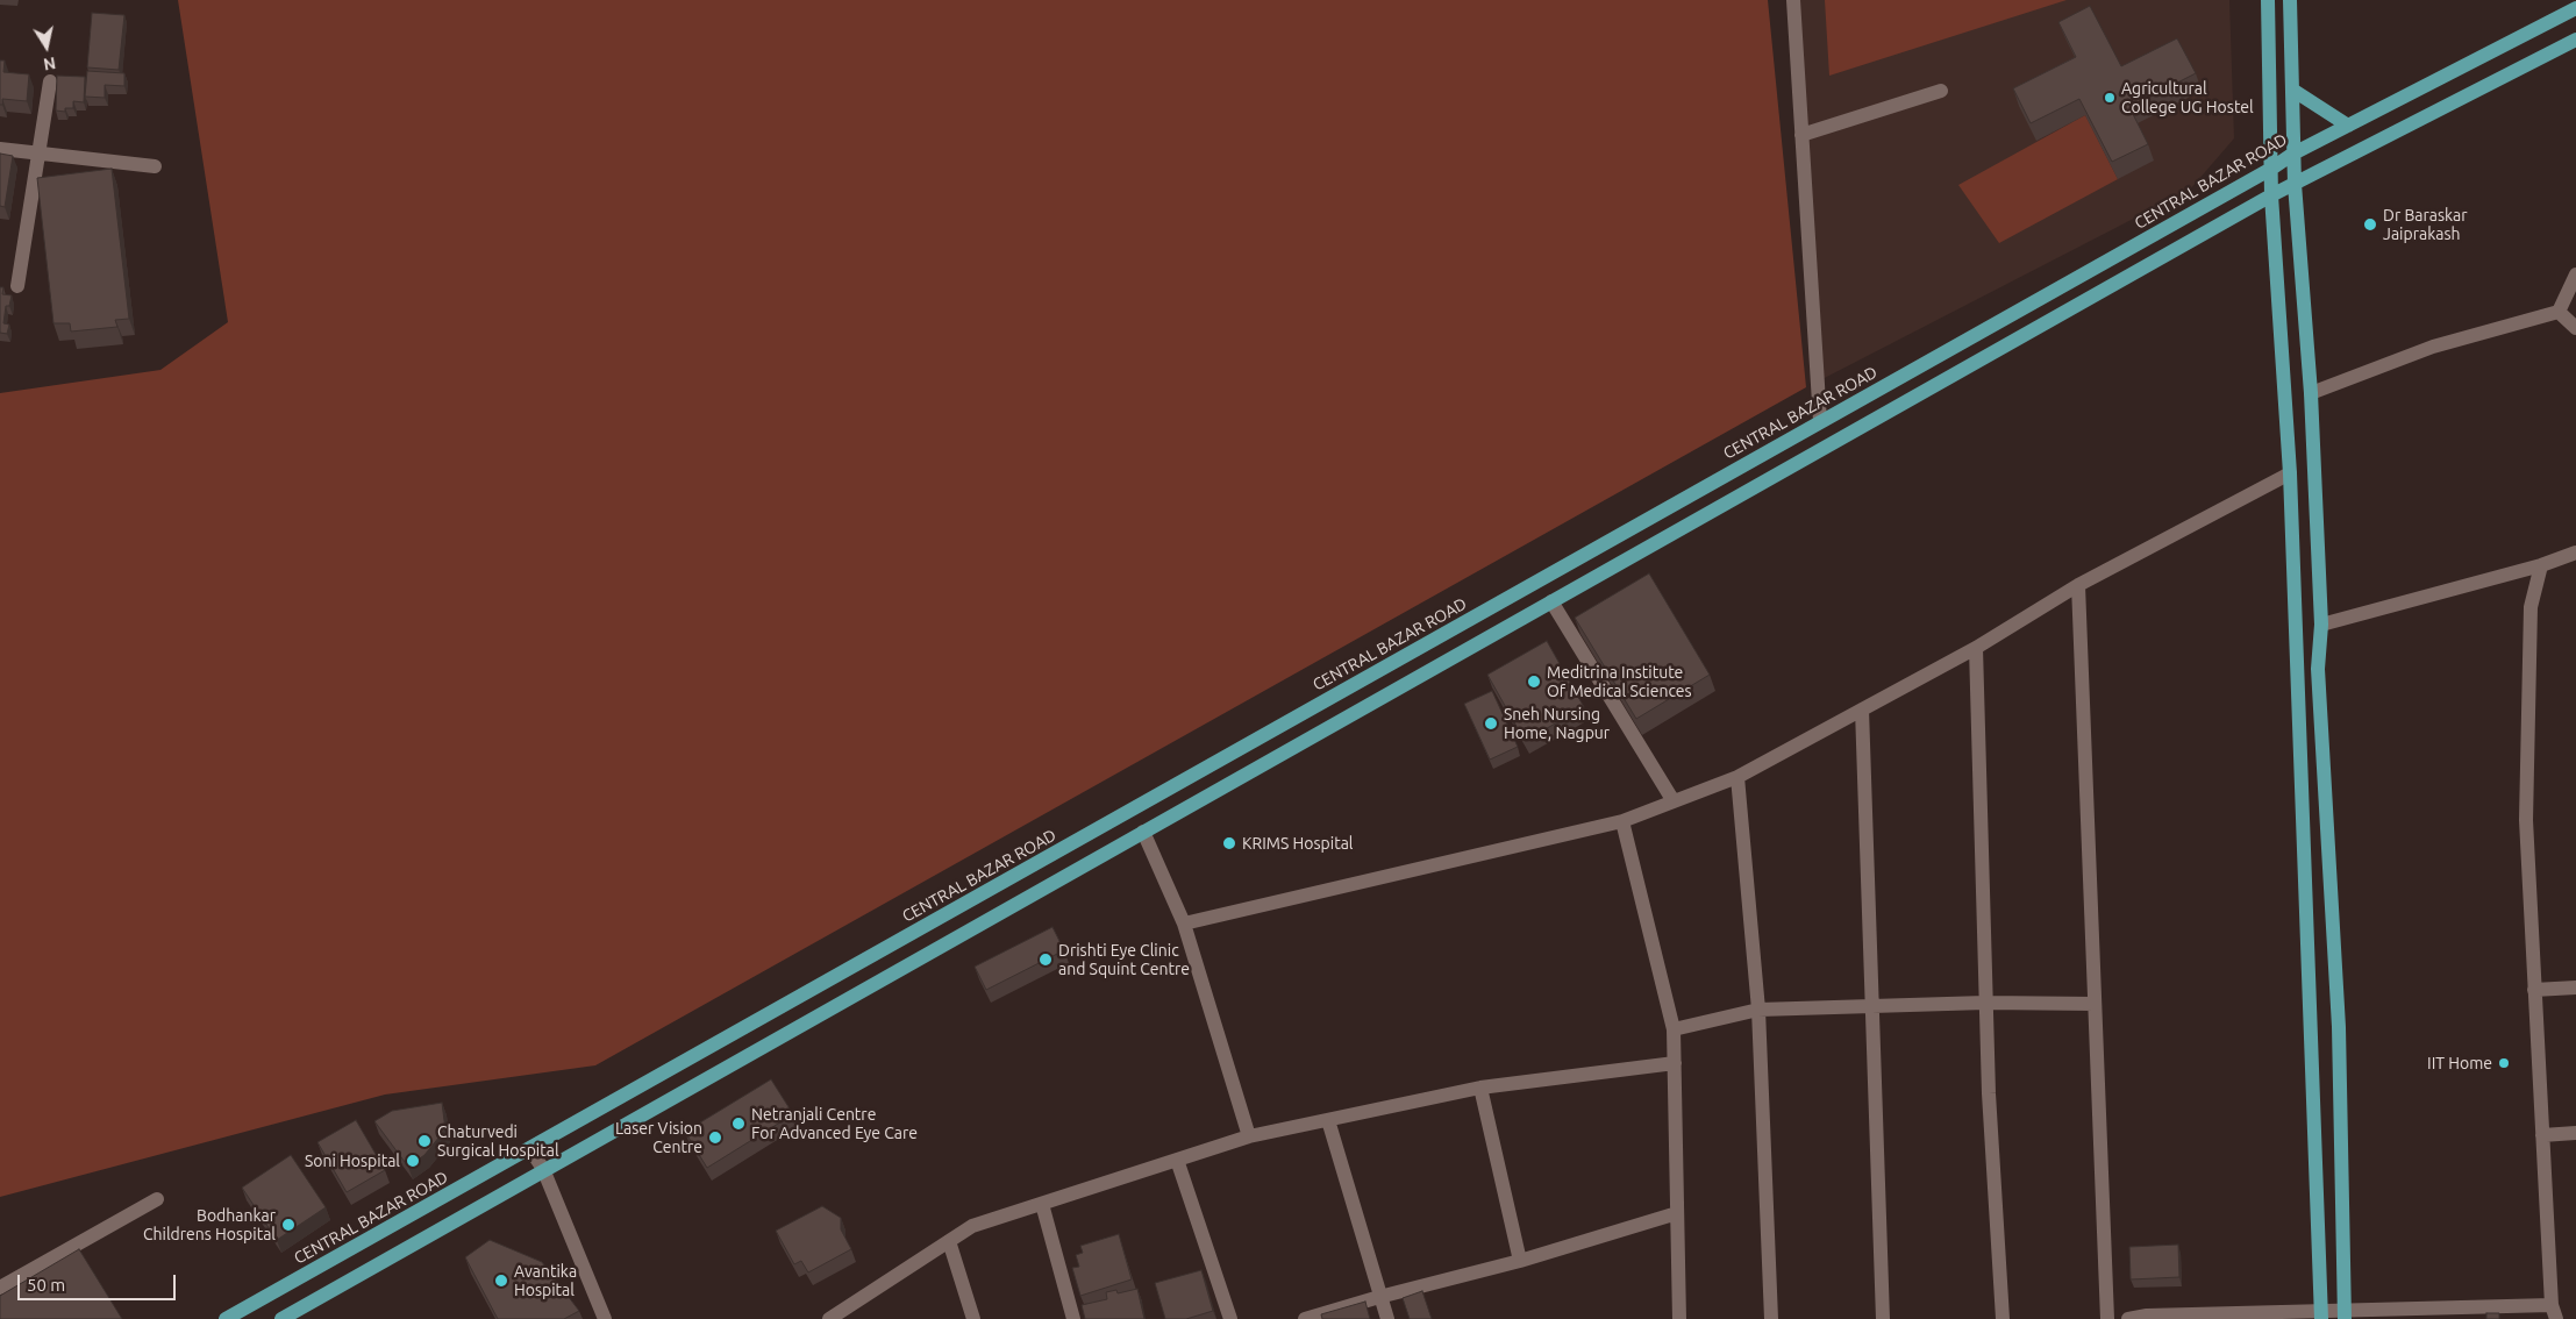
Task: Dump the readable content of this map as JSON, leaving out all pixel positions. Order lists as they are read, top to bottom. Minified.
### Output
{"streets":{"main road":["CENTRAL BAZAR ROAD"]},"places":["Agricultural College UG Hostel","Dr Baraskar Jaiprakash","Meditrina Institute Of Medical Sciences","Sneh Nursing Home, Nagpur","KRIMS Hospital","Drishti Eye Clinic and Squint Centre","IIT Home","Netranjali Centre For Advanced Eye Care","Laser Vision Centre","Chaturvedi Surgical Hospital","Soni Hospital","Bodhankar Childrens Hospital","Avantika Hospital"],"scale_bar":"50 m","north":"bottom"}
